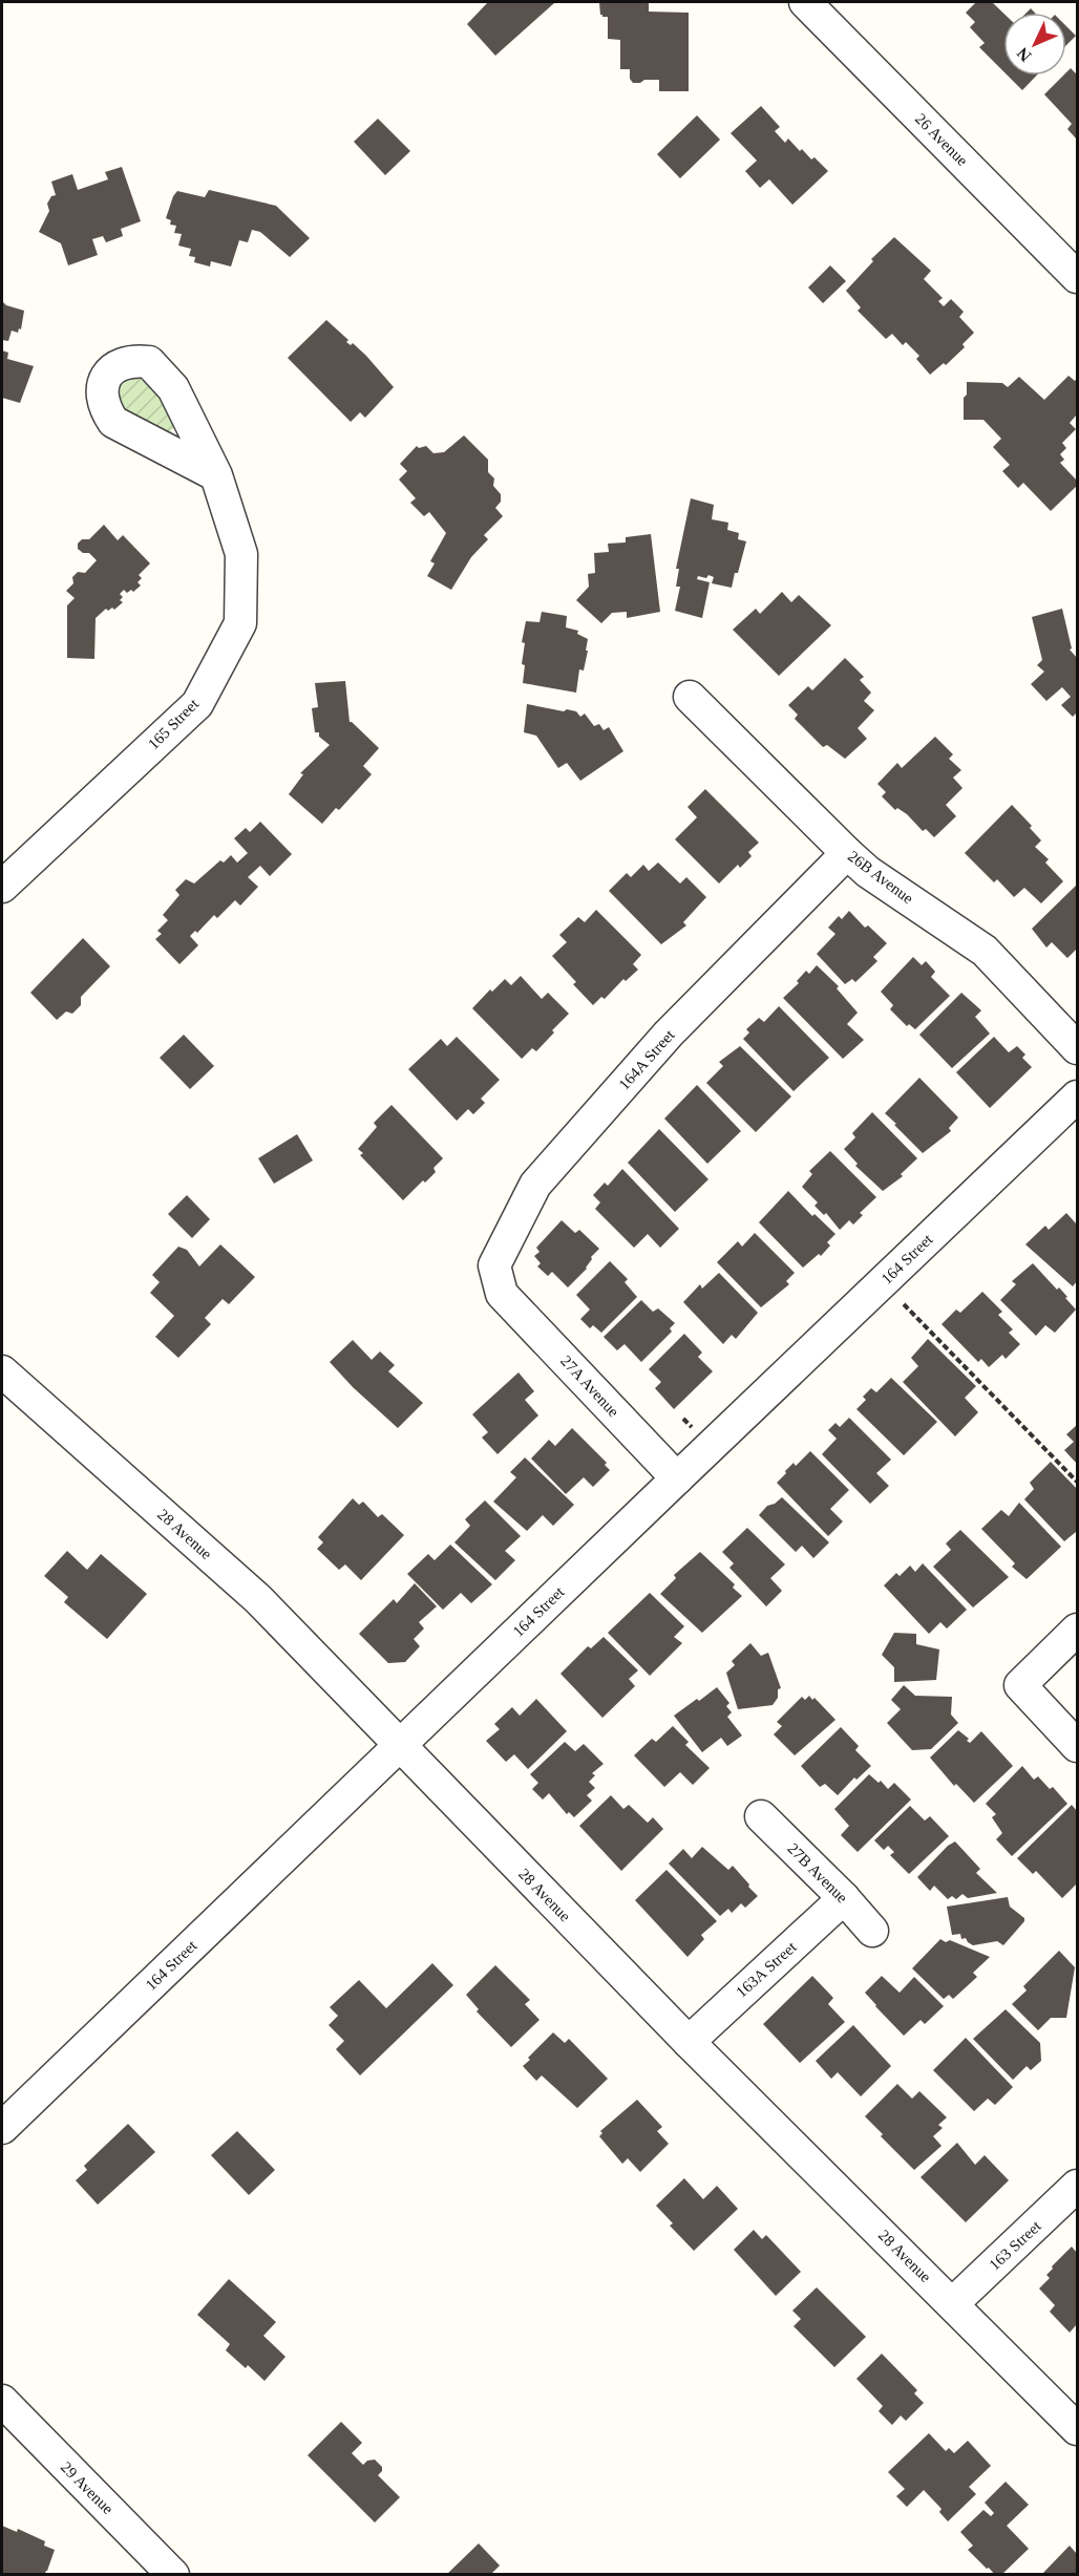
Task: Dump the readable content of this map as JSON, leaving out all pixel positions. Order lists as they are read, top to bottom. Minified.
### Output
{"streets":{"street":["26 Avenue","165 Street","26B Avenue","164A Street","164 Street","27A Avenue","28 Avenue","27B Avenue","163A Street","163 Street","29 Avenue"]},"crossings":[["26B Avenue","164A Street"],["164A Street","27A Avenue"],["164 Street","27A Avenue"],["164 Street","28 Avenue"],["28 Avenue","163A Street"],["28 Avenue","163 Street"],["27B Avenue","163A Street"]],"north":"bottom left"}
